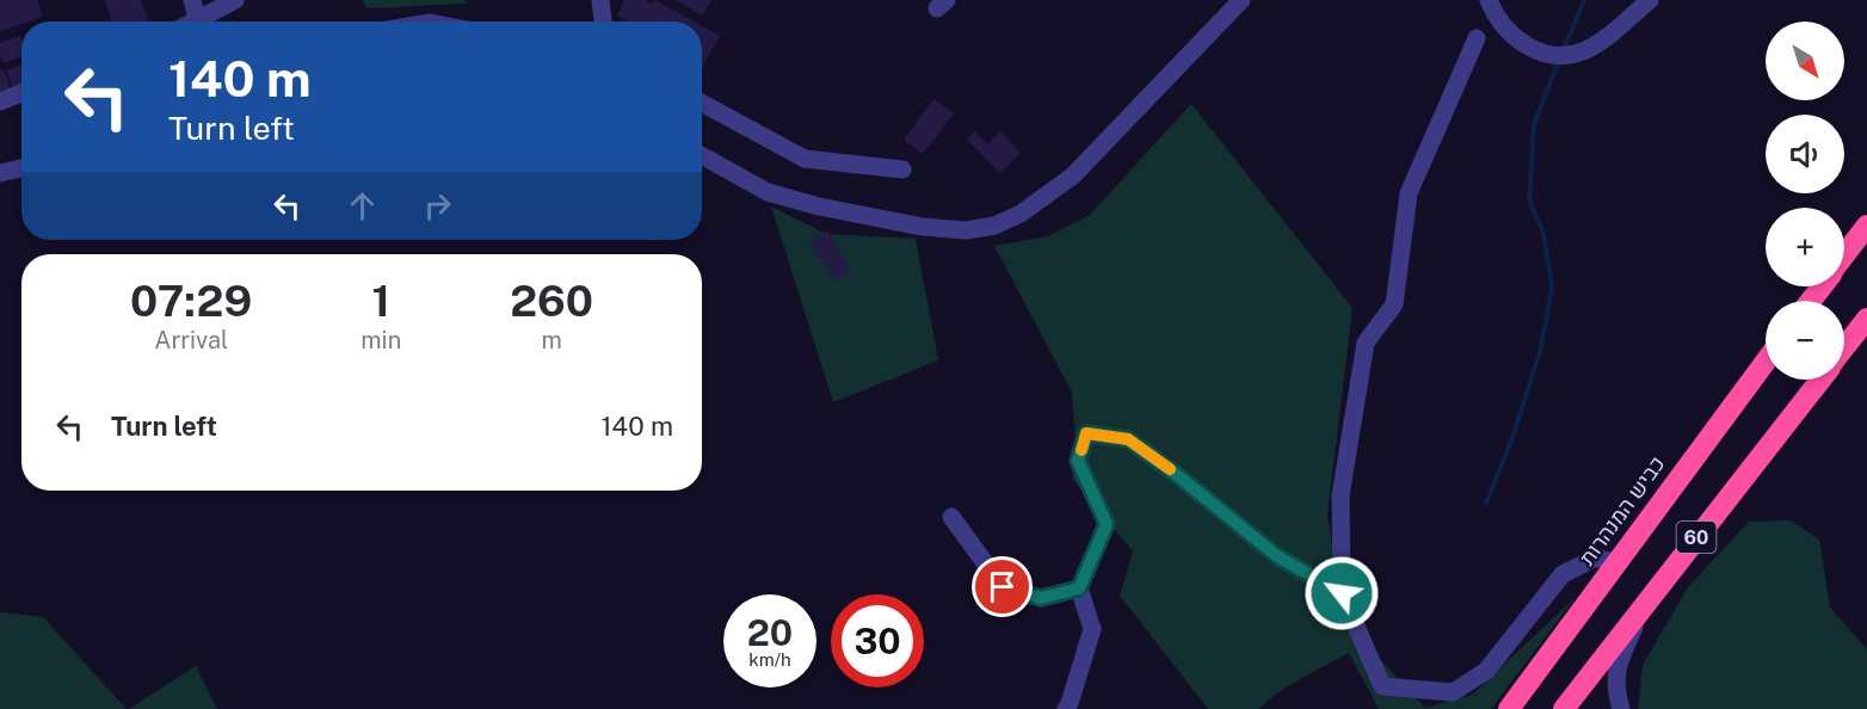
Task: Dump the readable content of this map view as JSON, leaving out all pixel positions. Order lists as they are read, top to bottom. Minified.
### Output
{"streets":{"highway":["כביש המנהרות","60"]},"north":"bottom right","page":{"map_buttons":["+","−"],"turn":["140 m","Turn left"],"eta":["07:29","Arrival","1","min","260","m"],"list":[{"name":"Turn left","value":"140 m"}],"speed":"20 km/h","limit":"30"}}
